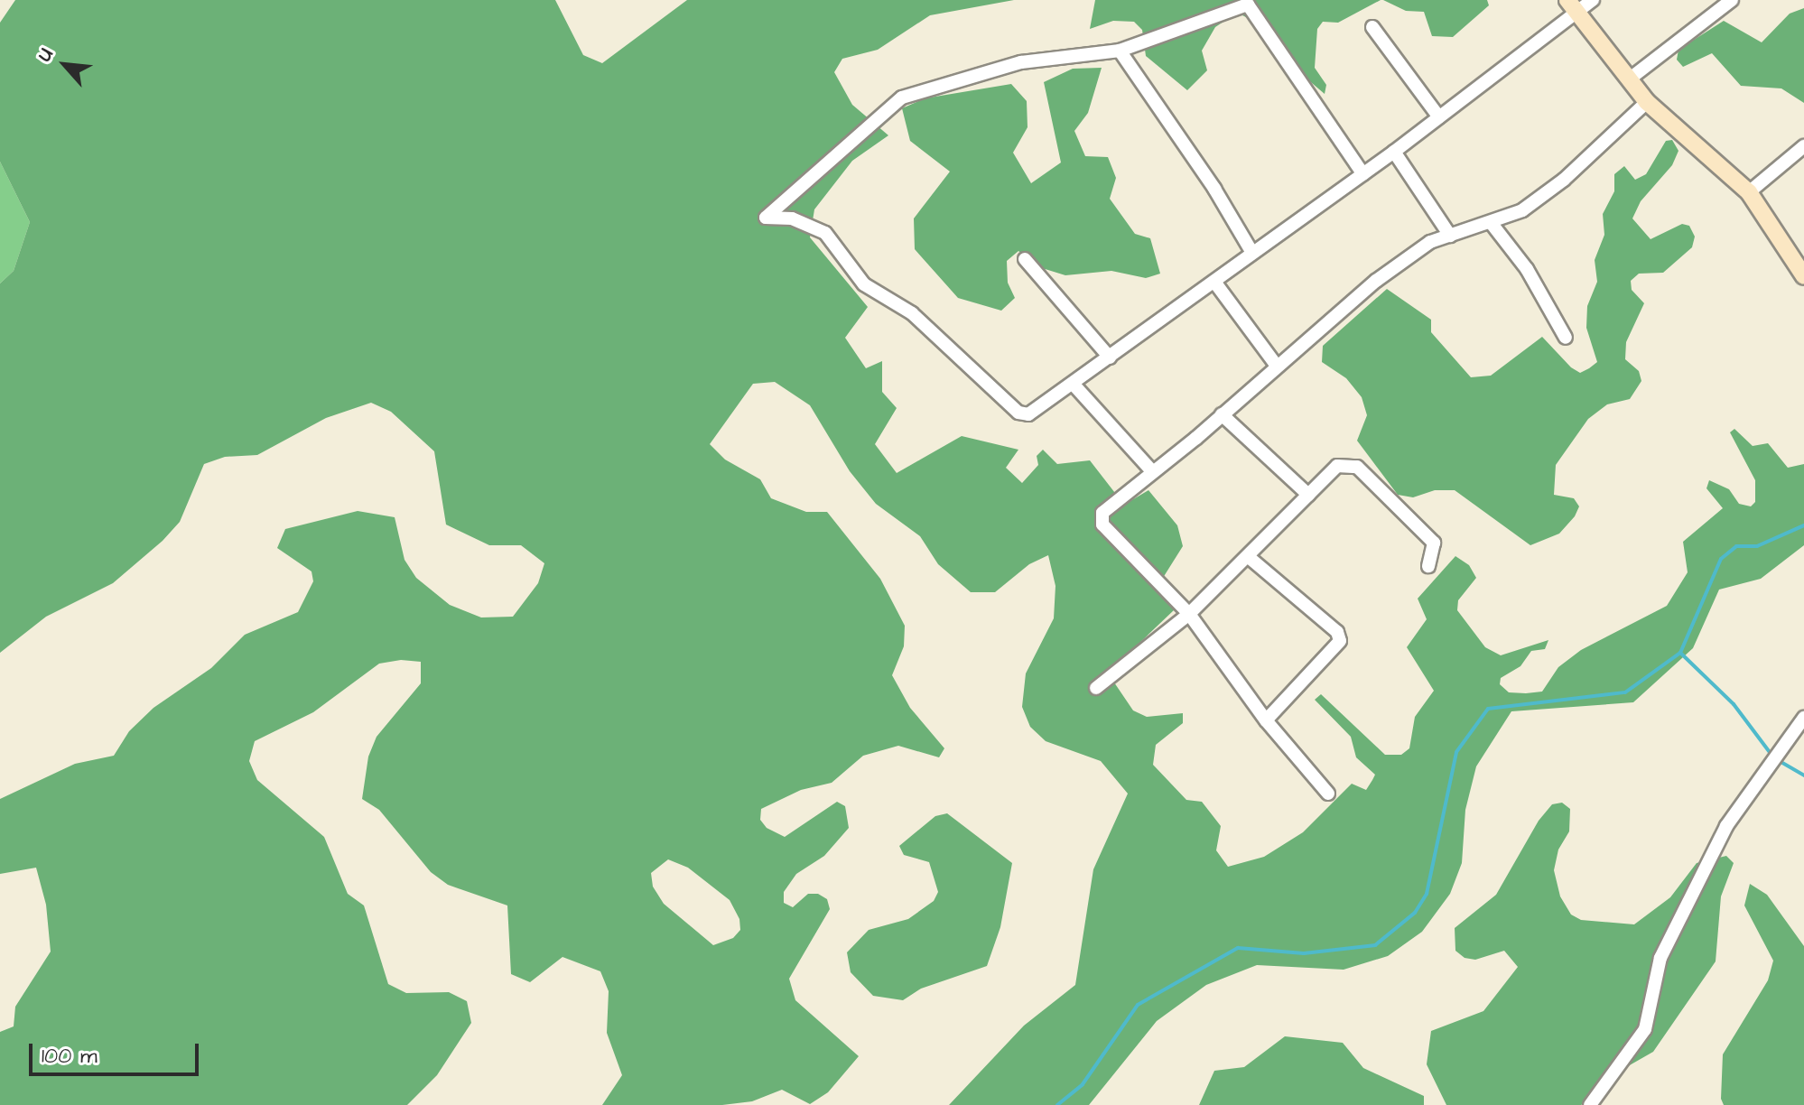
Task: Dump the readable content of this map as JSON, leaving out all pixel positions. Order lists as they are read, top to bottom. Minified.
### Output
{"scale_bar":"100 m","north":"top left"}
